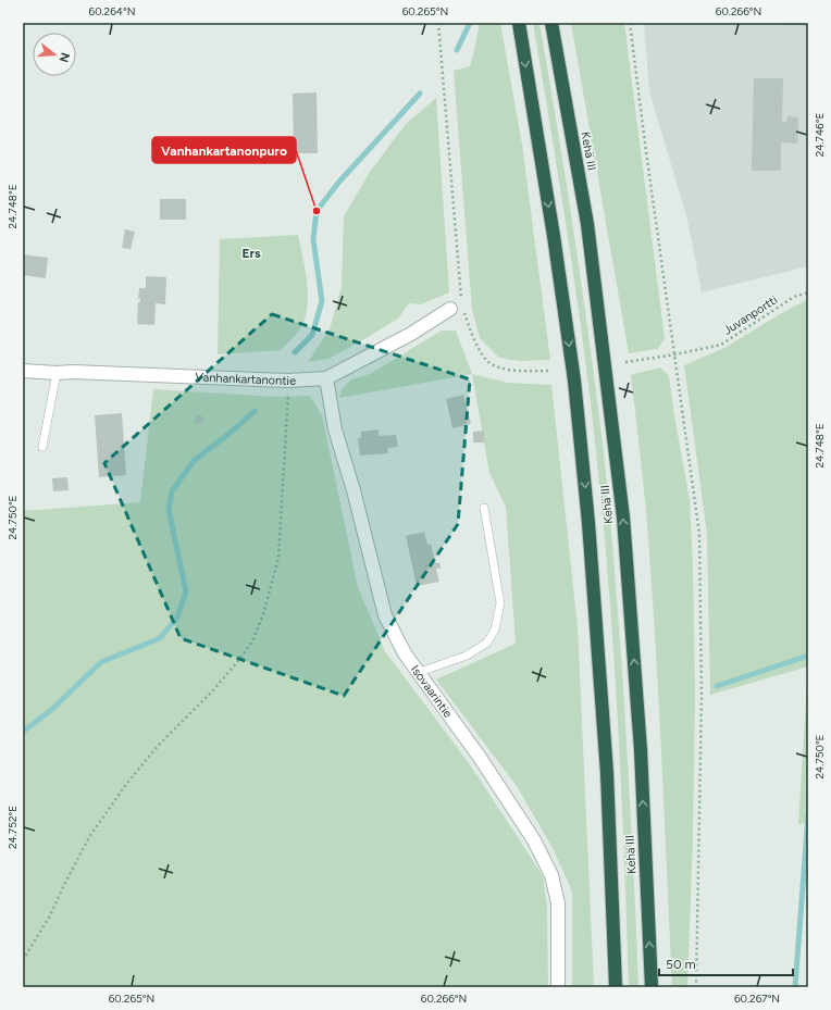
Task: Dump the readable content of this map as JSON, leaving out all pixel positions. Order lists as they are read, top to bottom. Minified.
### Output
{"streets":{"highway":["Kehä III"],"street":["Vanhankartanontie","Isovaarintie"],"path":["Juvanportti"]},"crossings":[["Vanhankartanontie","Isovaarintie"]],"districts":["Ers"],"places":["Vanhankartanonpuro"],"scale_bar":"50 m","north":"right","coordinates":["60.264°N","60.265°N","60.266°N","24.746°E","24.748°E","24.750°E","24.752°E","60.267°N"]}
